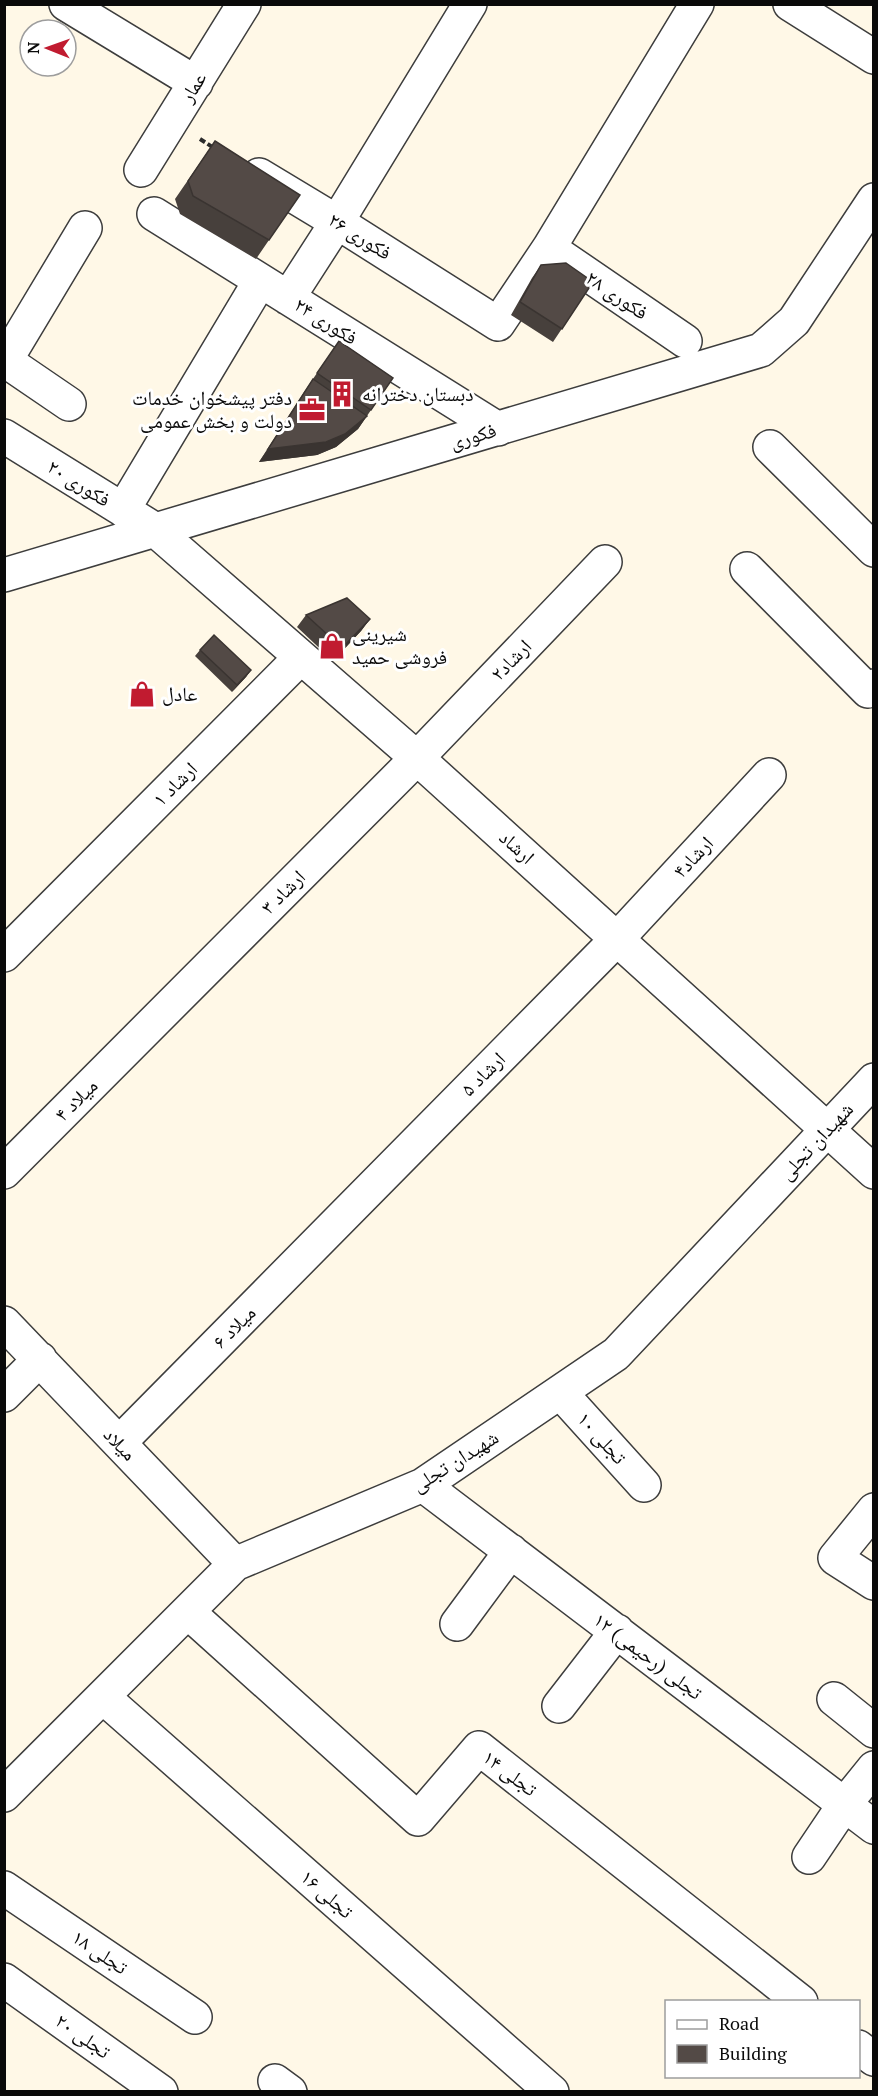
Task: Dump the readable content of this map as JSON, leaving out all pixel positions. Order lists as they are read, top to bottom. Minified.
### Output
{"streets":{"street":["عمار","فکوری ۲۶","فکوری ۲۸","فکوری ۲۴","فکوری","فکوری ۲۰","۲ارشاد","۱ ارشاد","ارشاد","۴ارشاد","۳ ارشاد","۵ ارشاد","۴ میلاد","شهیدان تجلی","۶ میلاد","۱۰ تجلی","میلاد","۱۲ تجلی (رحیمی)","تجلی ۱۴","۱۶ تجلی","۱۸ تجلی","۲۰ تجلی"]},"crossings":[["فکوری ۲۶","فکوری ۲۸"],["فکوری ۲۴","فکوری"],["فکوری","فکوری ۲۰"],["فکوری","ارشاد"],["فکوری ۲۰","ارشاد"],["۲ارشاد","ارشاد"],["۲ارشاد","۳ ارشاد"],["۱ ارشاد","ارشاد"],["ارشاد","۴ارشاد"],["ارشاد","۳ ارشاد"],["ارشاد","۵ ارشاد"],["ارشاد","شهیدان تجلی"],["۴ارشاد","۵ ارشاد"],["۳ ارشاد","۴ میلاد"],["۵ ارشاد","۶ میلاد"],["شهیدان تجلی","۱۰ تجلی"],["شهیدان تجلی","میلاد"],["شهیدان تجلی","۱۲ تجلی (رحیمی)"],["شهیدان تجلی","تجلی ۱۴"],["شهیدان تجلی","۱۶ تجلی"],["۶ میلاد","میلاد"]],"places":{"building":["دبستان دخترانه"],"office":["دفتر پیشخوان خدمات دولت و بخش عمومی"],"shop":["شیرینی فروشی حمید","عادل"]},"legend":["Road","Building"],"north":"left"}
